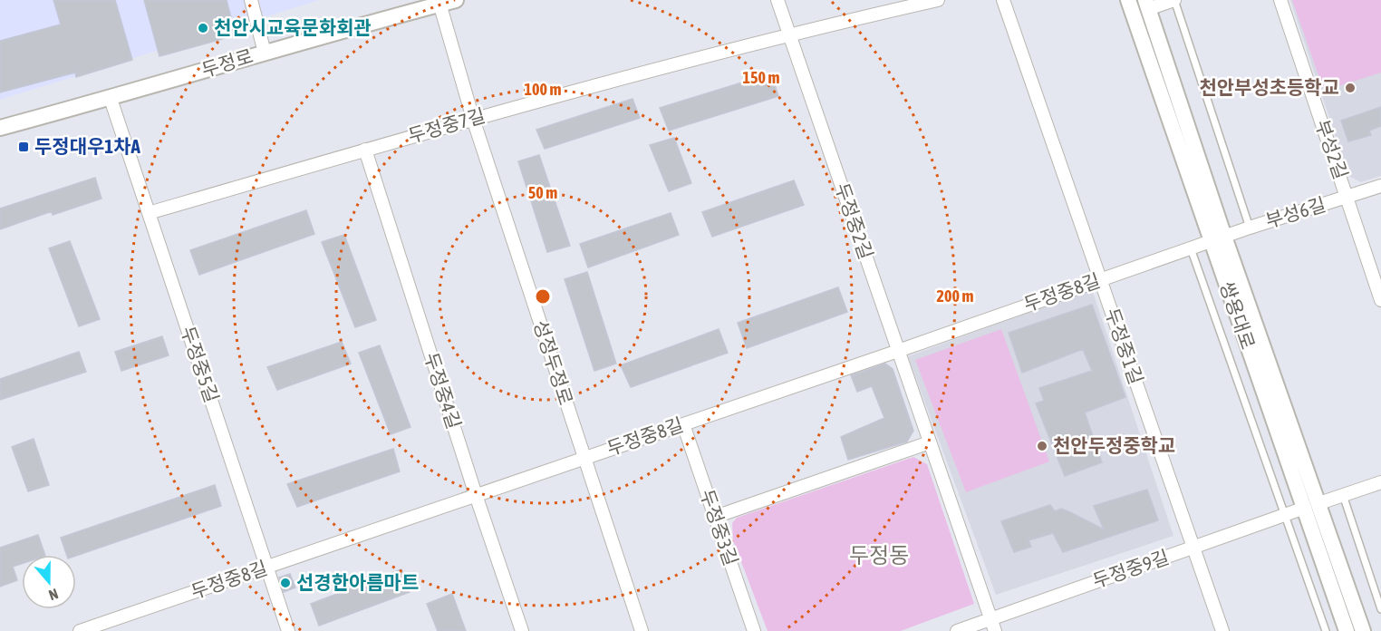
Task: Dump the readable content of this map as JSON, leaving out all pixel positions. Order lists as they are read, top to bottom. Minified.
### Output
{"streets":{"street":["두정로","두정중7길","부성2길","부성6길","두정중2길","두정중8길","쌍용대로","두정중1길","성정두정로","두정중5길","두정중4길","두정중3길","두정중9길"]},"crossings":[["두정로","성정두정로"],["두정로","두정중5길"],["두정중7길","두정중2길"],["두정중7길","성정두정로"],["두정중7길","두정중5길"],["두정중7길","두정중4길"],["부성2길","부성6길"],["부성6길","두정중8길"],["부성6길","쌍용대로"],["두정중2길","두정중8길"],["두정중2길","두정중9길"],["두정중8길","쌍용대로"],["두정중8길","두정중1길"],["두정중8길","성정두정로"],["두정중8길","두정중5길"],["두정중8길","두정중4길"],["두정중8길","두정중3길"],["쌍용대로","두정중9길"],["두정중1길","두정중9길"]],"districts":["두정동"],"places":{"other":["천안시교육문화회관","천안부성초등학교","천안두정중학교","선경한아름마트"],"transit":["두정대우1차A"]},"north":"bottom","rings":["150 m","100 m","50 m","200 m"]}
